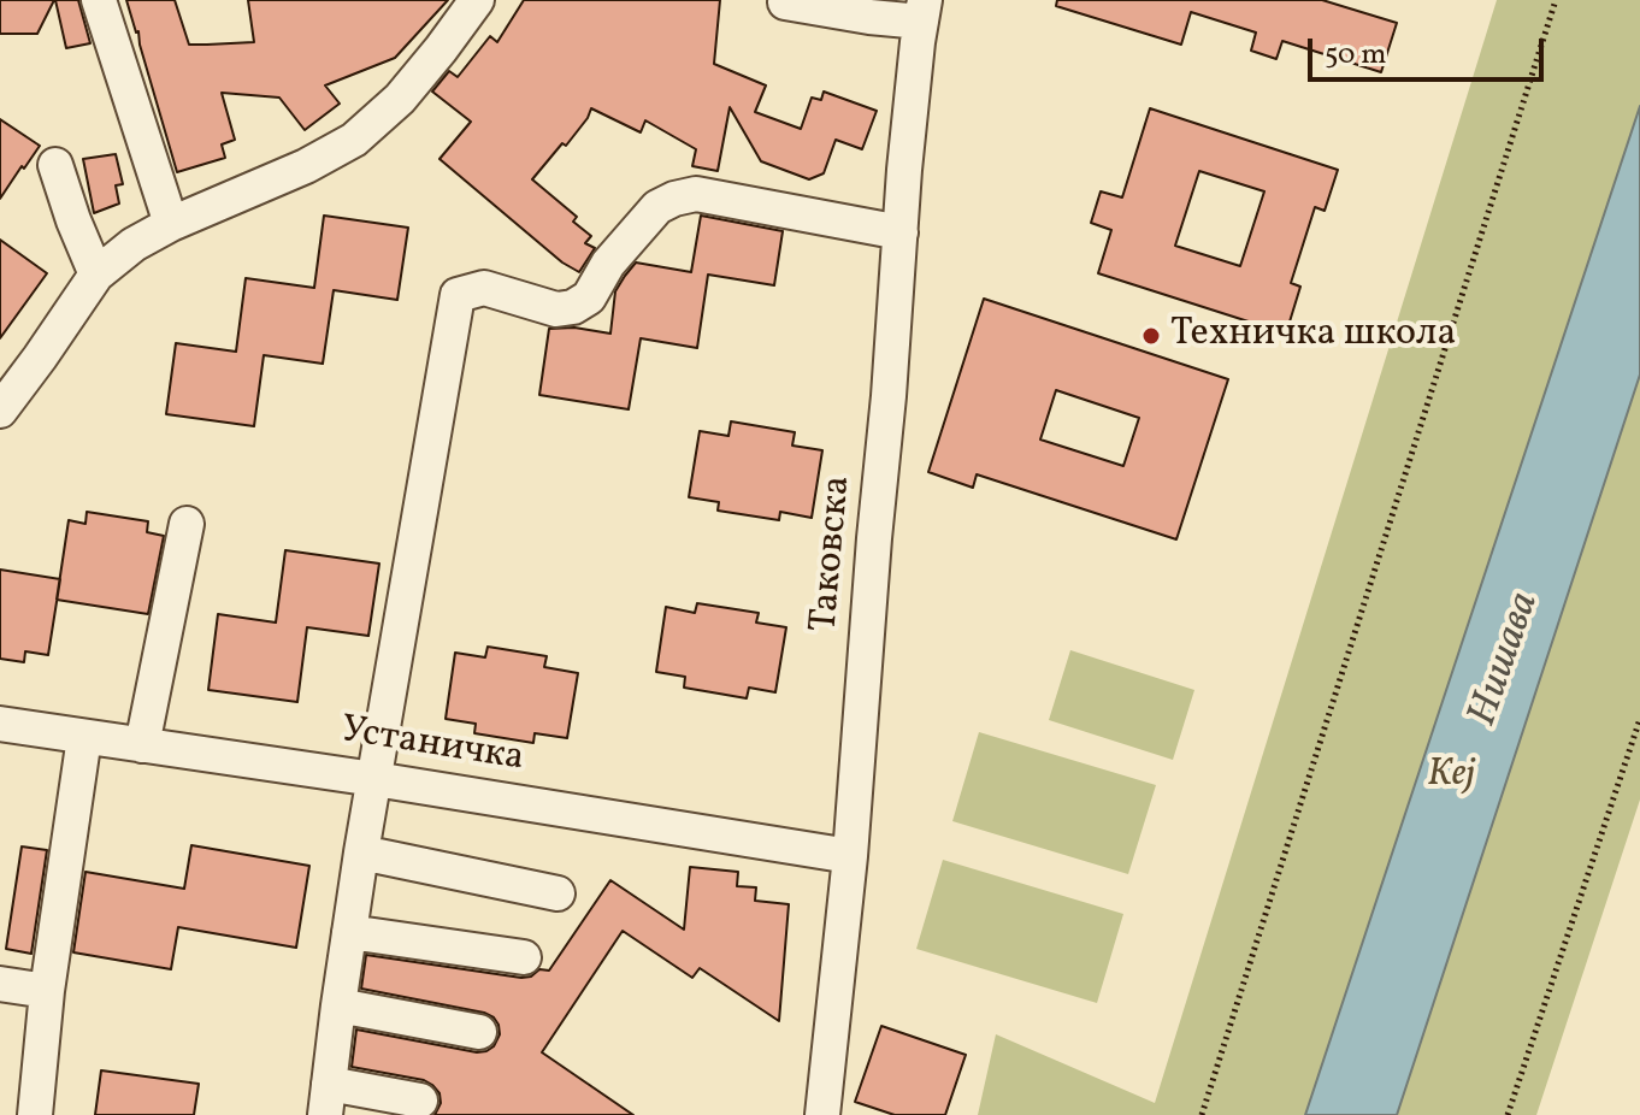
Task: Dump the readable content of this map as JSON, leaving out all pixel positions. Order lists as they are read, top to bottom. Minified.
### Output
{"streets":{"street":["Таковска","Устаничка"]},"crossings":[["Таковска","Устаничка"]],"water":["Нишава"],"parks":["Кеј"],"places":["Техничка школа"],"scale_bar":"50 m"}
